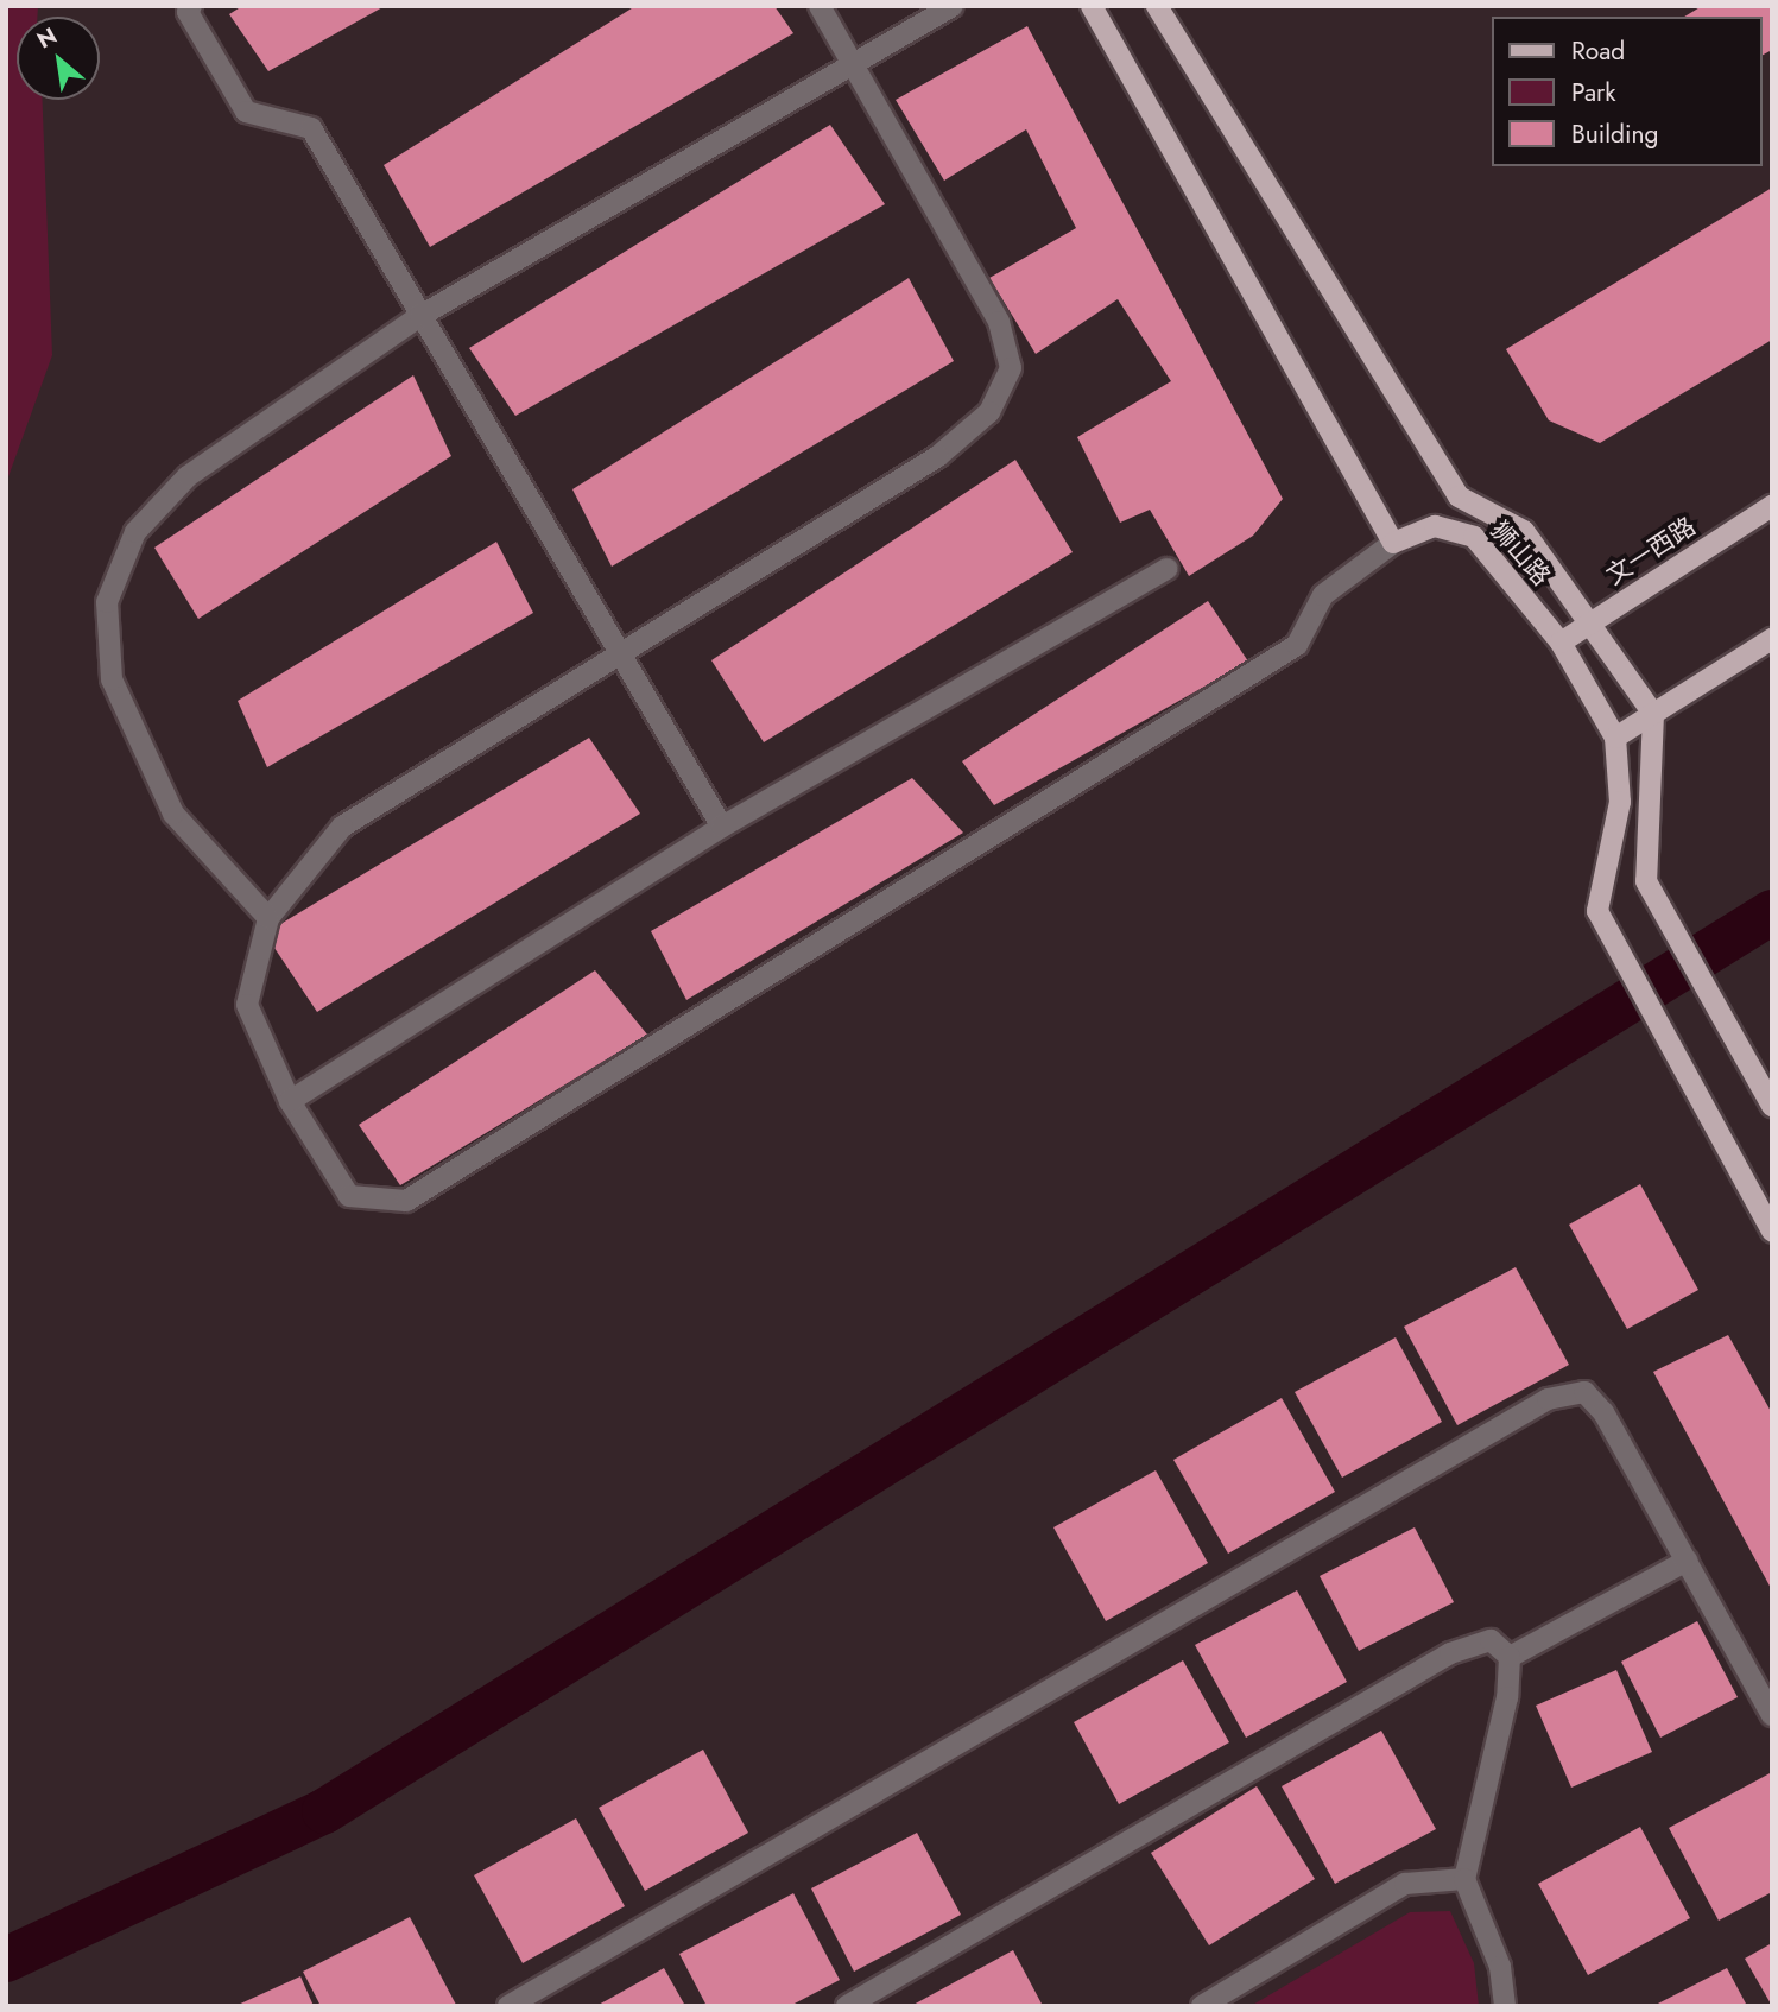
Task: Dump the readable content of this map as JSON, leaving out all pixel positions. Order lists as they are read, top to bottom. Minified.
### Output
{"streets":{"main road":["文一西路","狮山路"]},"crossings":[["文一西路","狮山路"]],"legend":["Road","Park","Building"],"north":"top left"}
